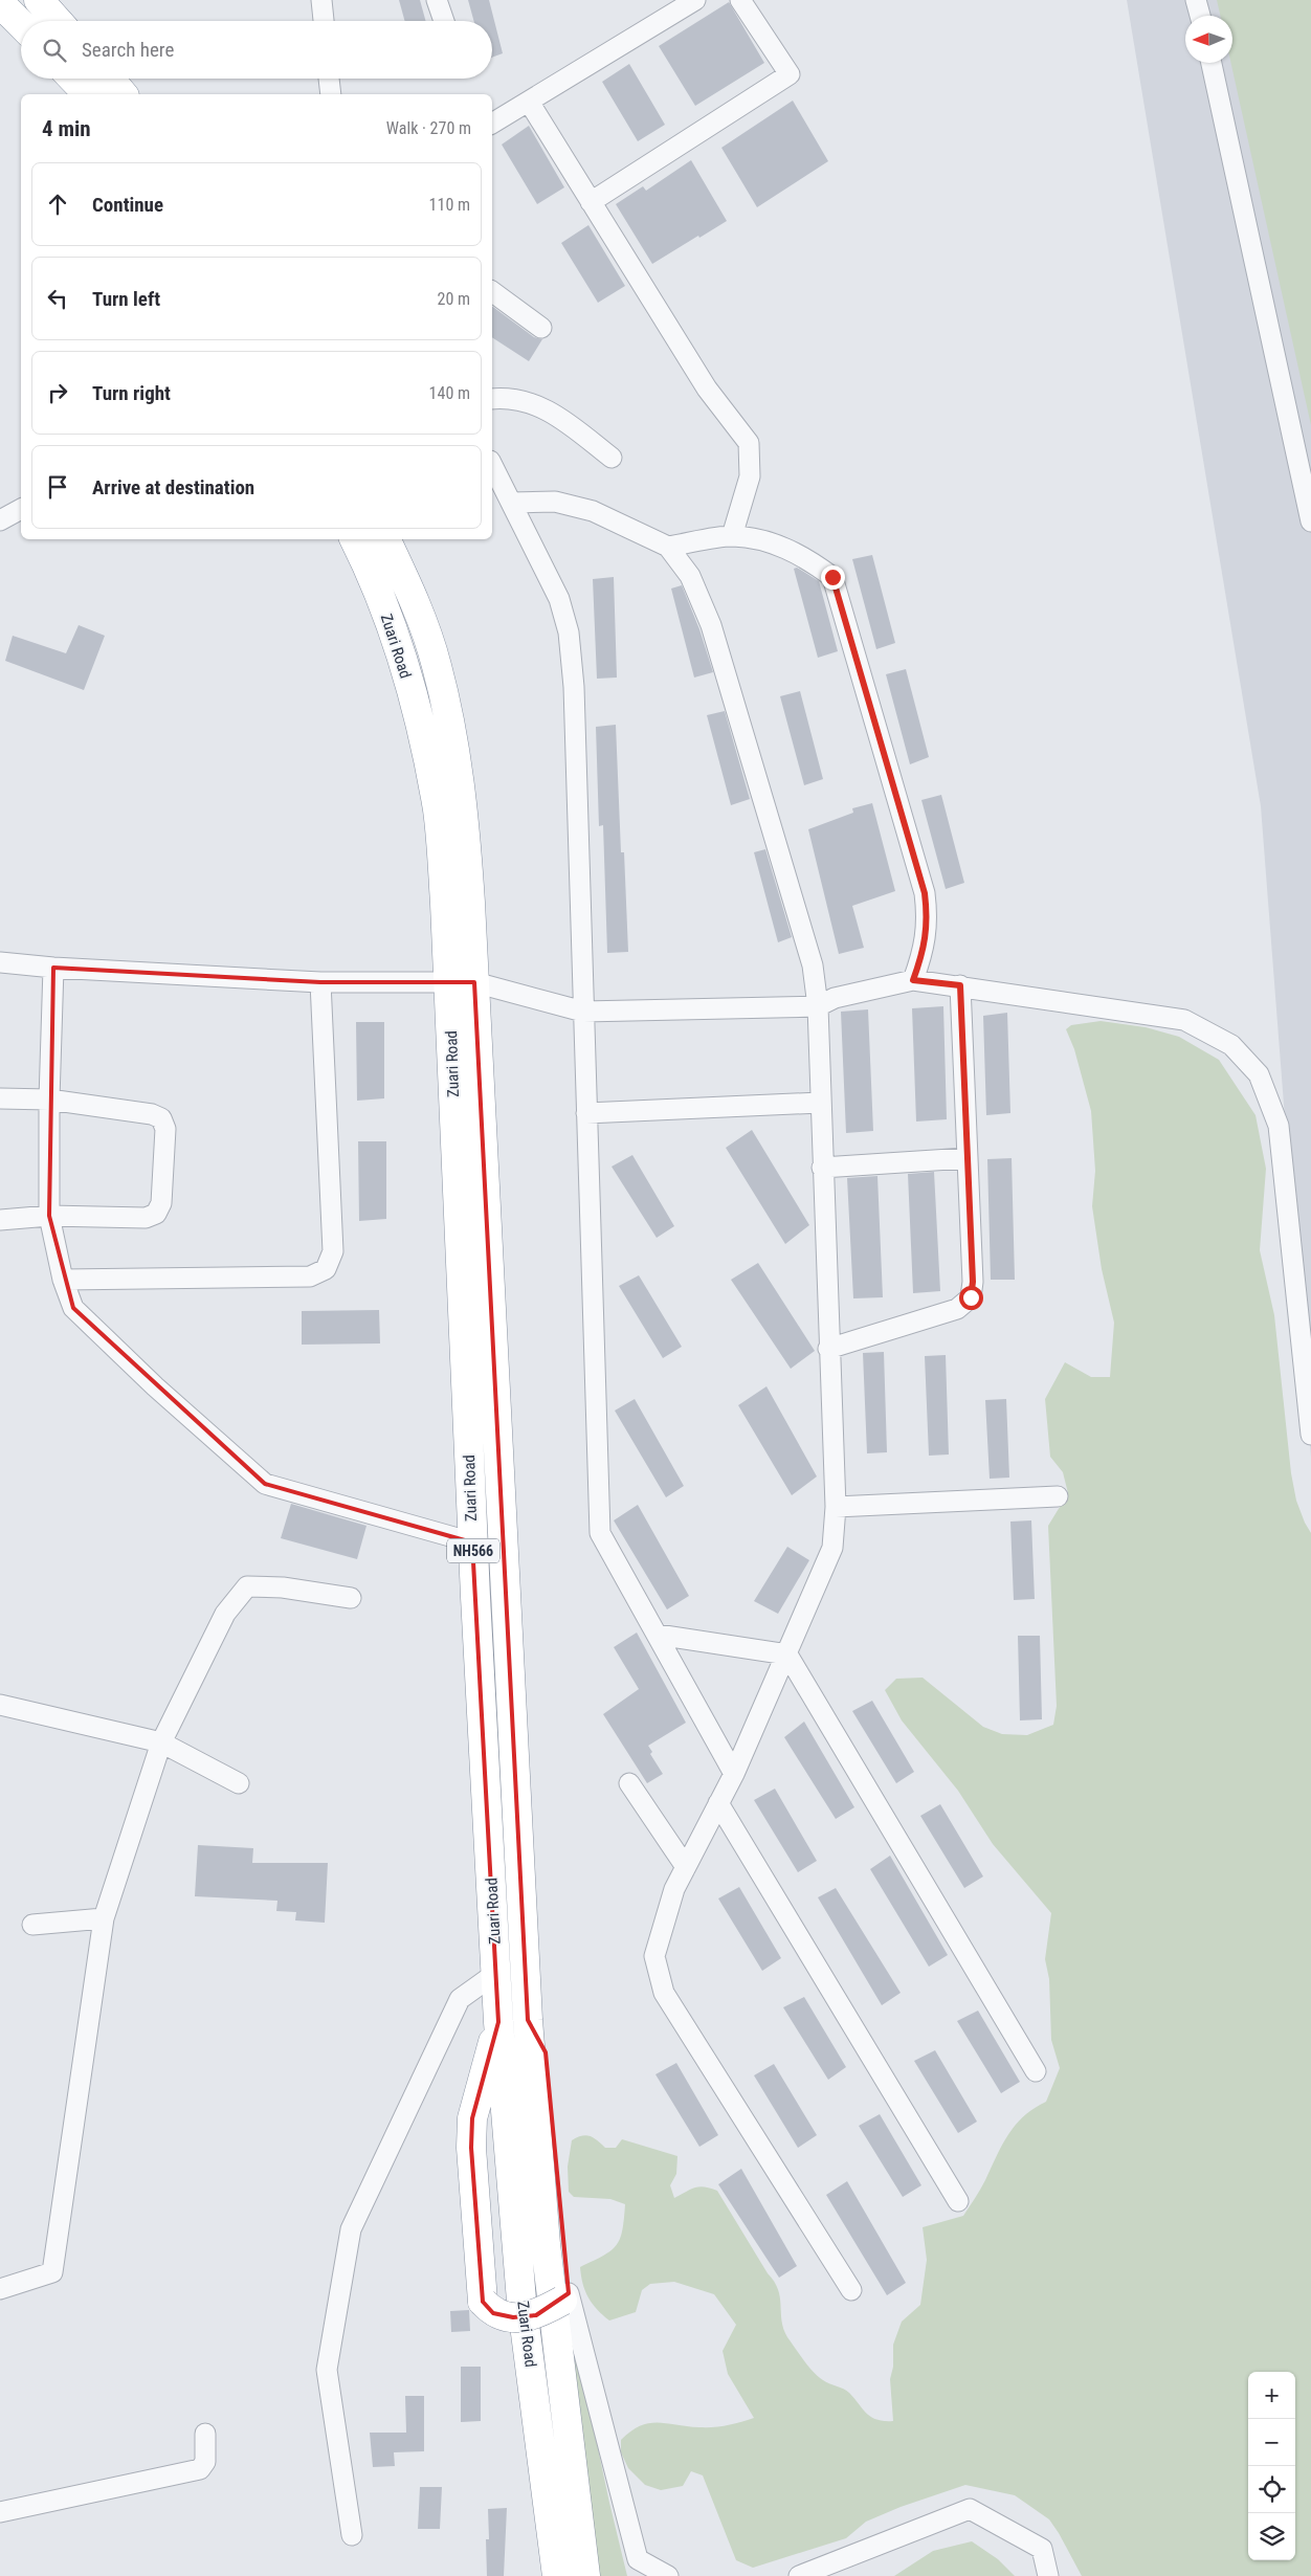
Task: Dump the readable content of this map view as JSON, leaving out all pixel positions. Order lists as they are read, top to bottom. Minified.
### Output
{"streets":{"highway":["Zuari Road","NH566"]},"north":"left","page":{"search":"Search here","heading":["4 min","Walk · 270 m"],"list":[["Continue","110 m"],["Turn left","20 m"],["Turn right","140 m"],"Arrive at destination"],"map_buttons":["+","−"]}}
